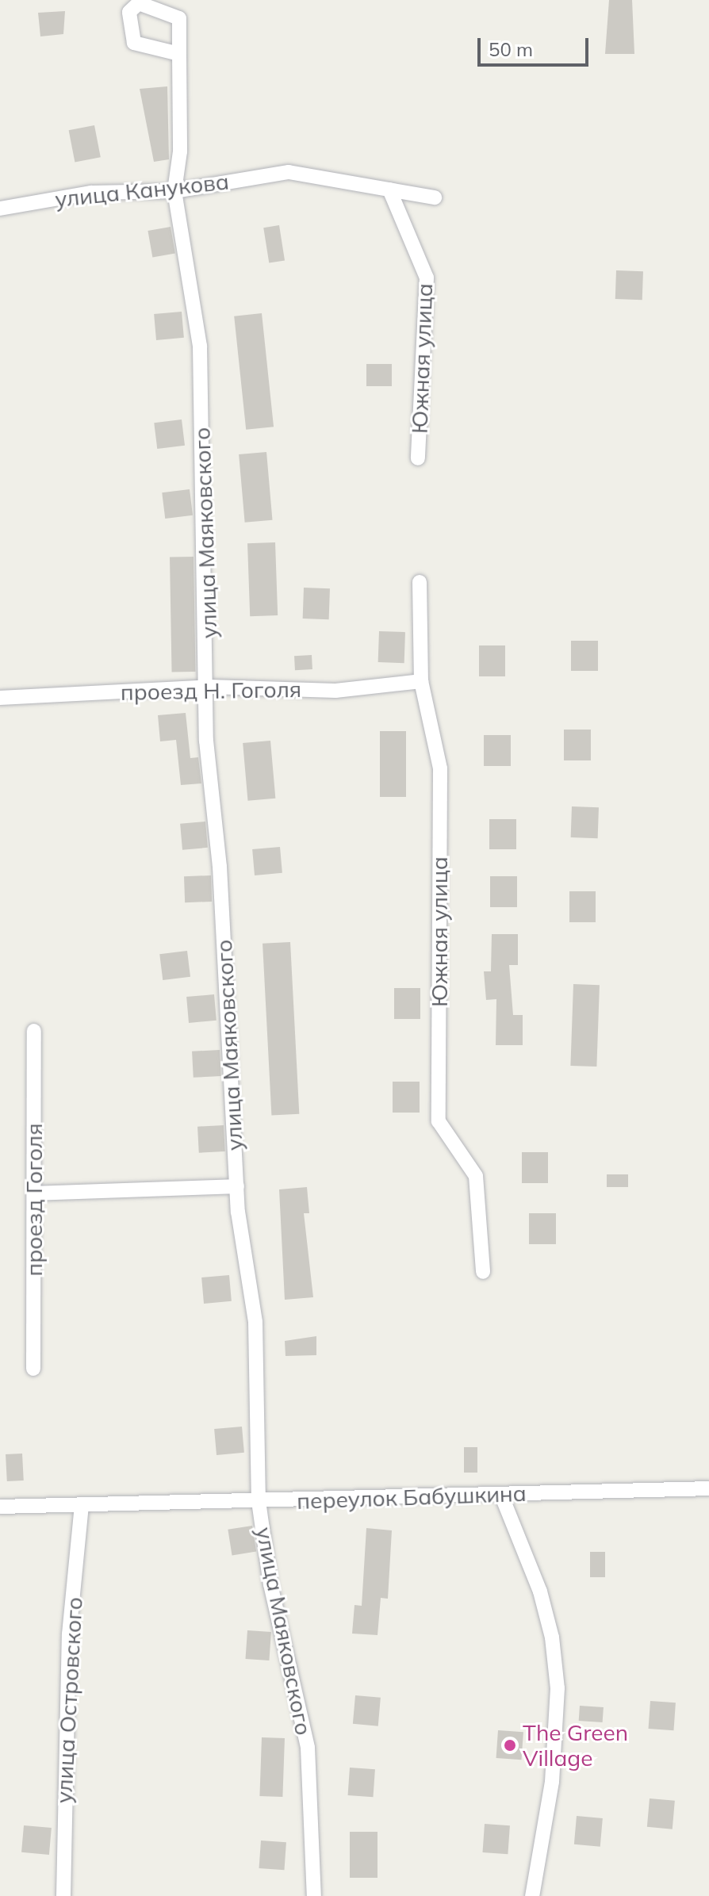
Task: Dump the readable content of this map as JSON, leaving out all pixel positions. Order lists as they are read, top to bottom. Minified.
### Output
{"streets":{"street":["улица Канукова","Южная улица","улица Маяковского","проезд Н. Гоголя","проезд Гоголя","переулок Бабушкина","улица Островского"]},"crossings":[["улица Канукова","Южная улица"],["улица Канукова","улица Маяковского"],["Южная улица","проезд Н. Гоголя"],["улица Маяковского","проезд Н. Гоголя"],["улица Маяковского","переулок Бабушкина"],["переулок Бабушкина","улица Островского"]],"places":["The Green Village"],"scale_bar":"50 m"}
